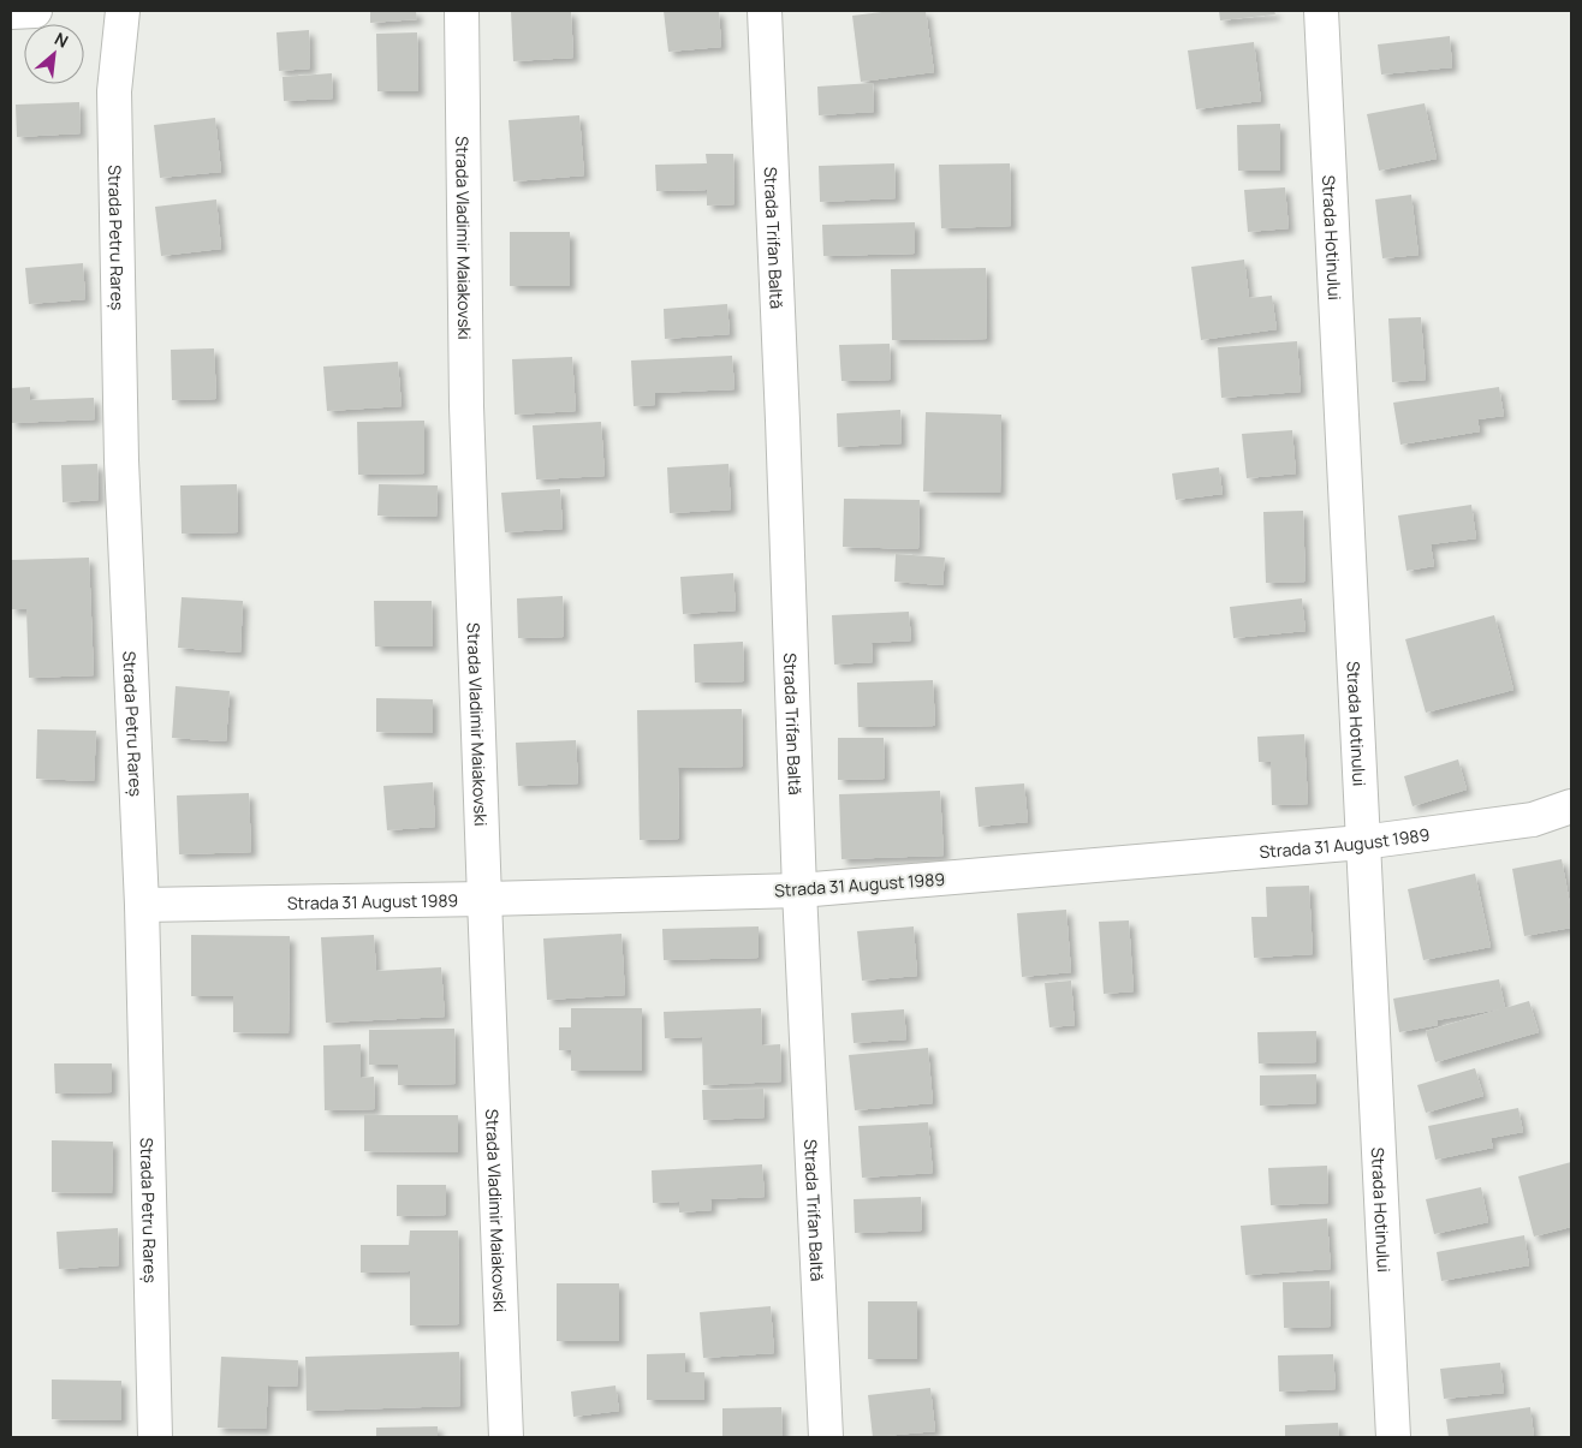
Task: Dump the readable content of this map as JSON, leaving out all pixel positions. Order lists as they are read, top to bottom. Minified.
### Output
{"streets":{"street":["Strada Petru Rareș","Strada Vladimir Maiakovski","Strada Trifan Baltă","Strada Hotinului","Strada 31 August 1989"]},"crossings":[["Strada Petru Rareș","Strada 31 August 1989"],["Strada Vladimir Maiakovski","Strada 31 August 1989"],["Strada Trifan Baltă","Strada 31 August 1989"],["Strada Hotinului","Strada 31 August 1989"]],"north":"top right"}
